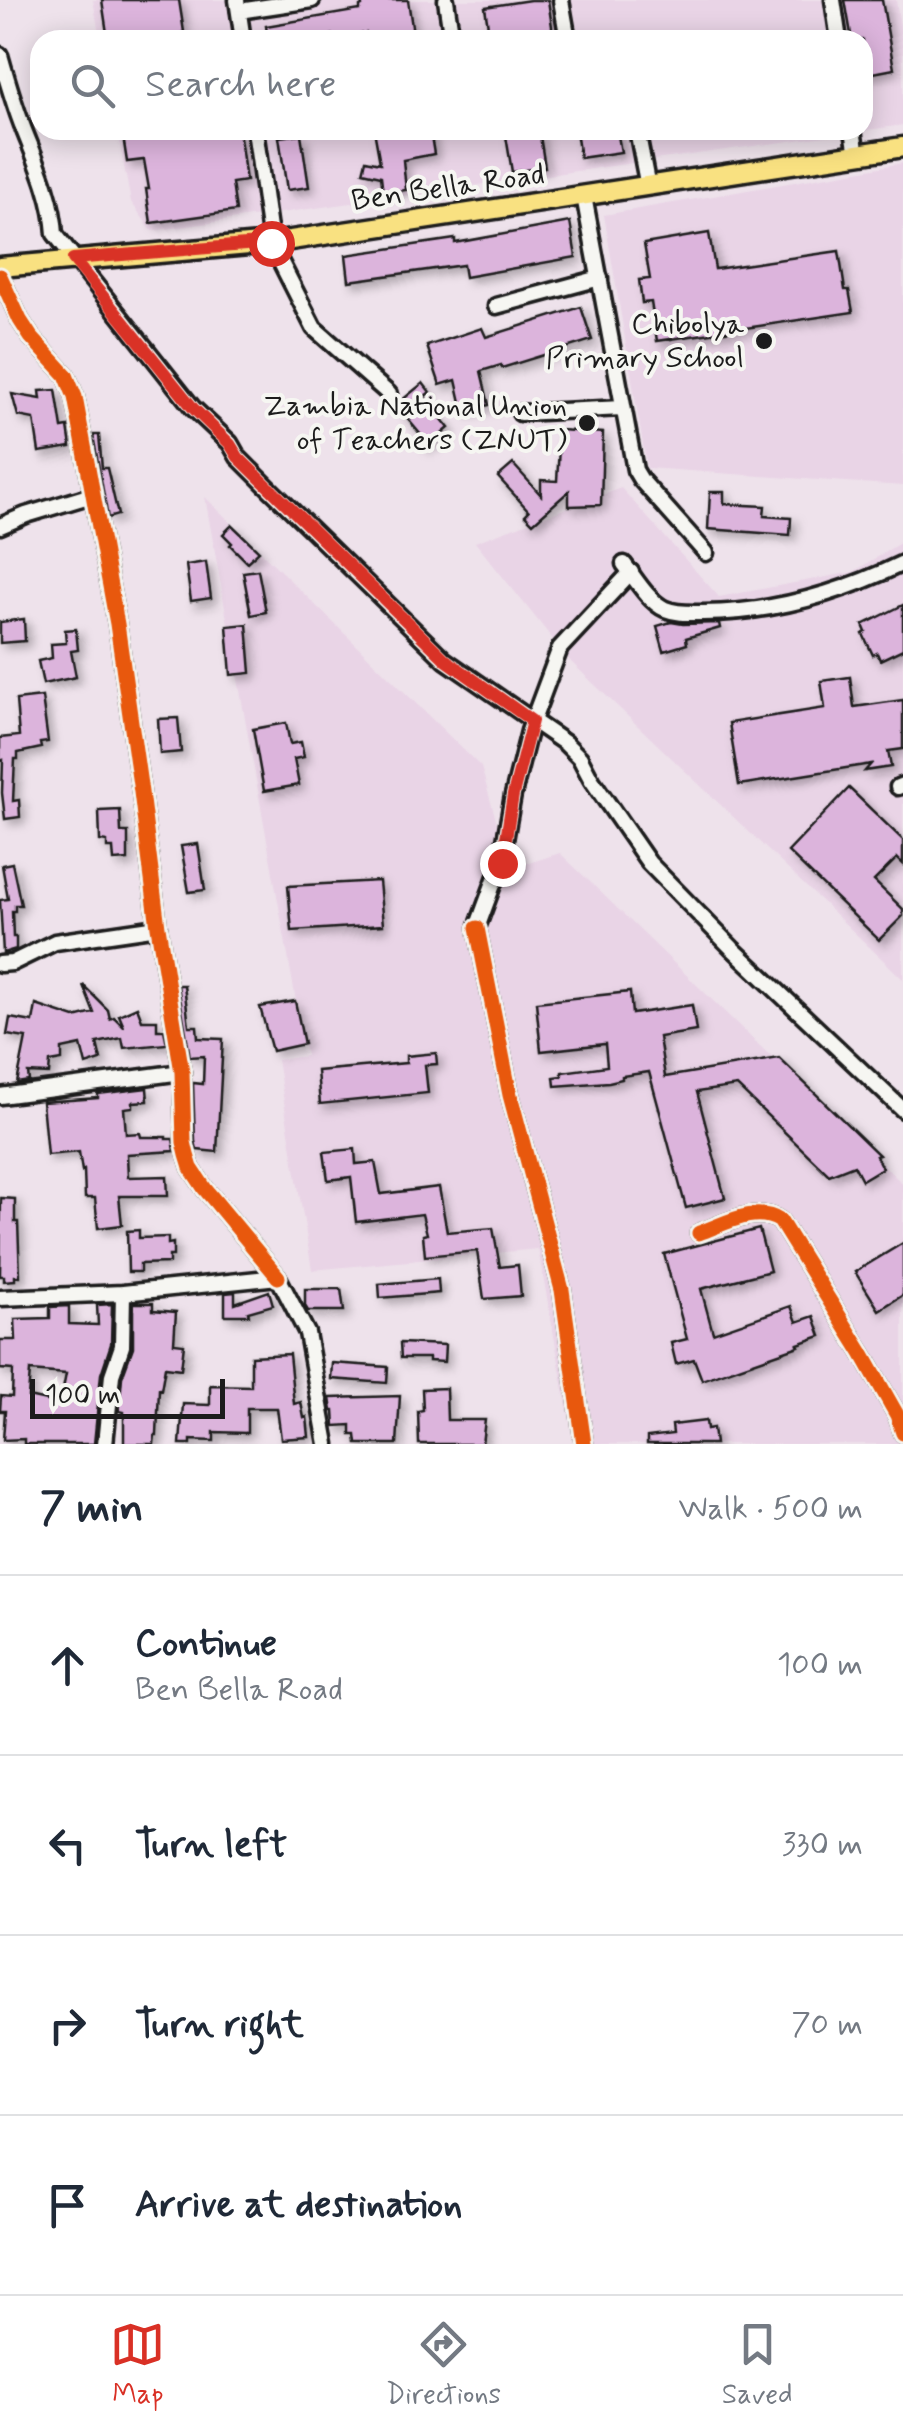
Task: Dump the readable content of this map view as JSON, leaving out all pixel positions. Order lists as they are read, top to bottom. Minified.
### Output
{"streets":{"main road":["Ben Bella Road"]},"places":["Chibolya Primary School","Zambia National Union of Teachers (ZNUT)"],"scale_bar":"100 m","page":{"search":"Search here","scale":"100 m","heading":["7 min","Walk · 500 m"],"list":[["Continue","Ben Bella Road","100 m"],["Turn left","330 m"],["Turn right","70 m"],"Arrive at destination"],"nav":["Map","Directions","Saved"]}}
